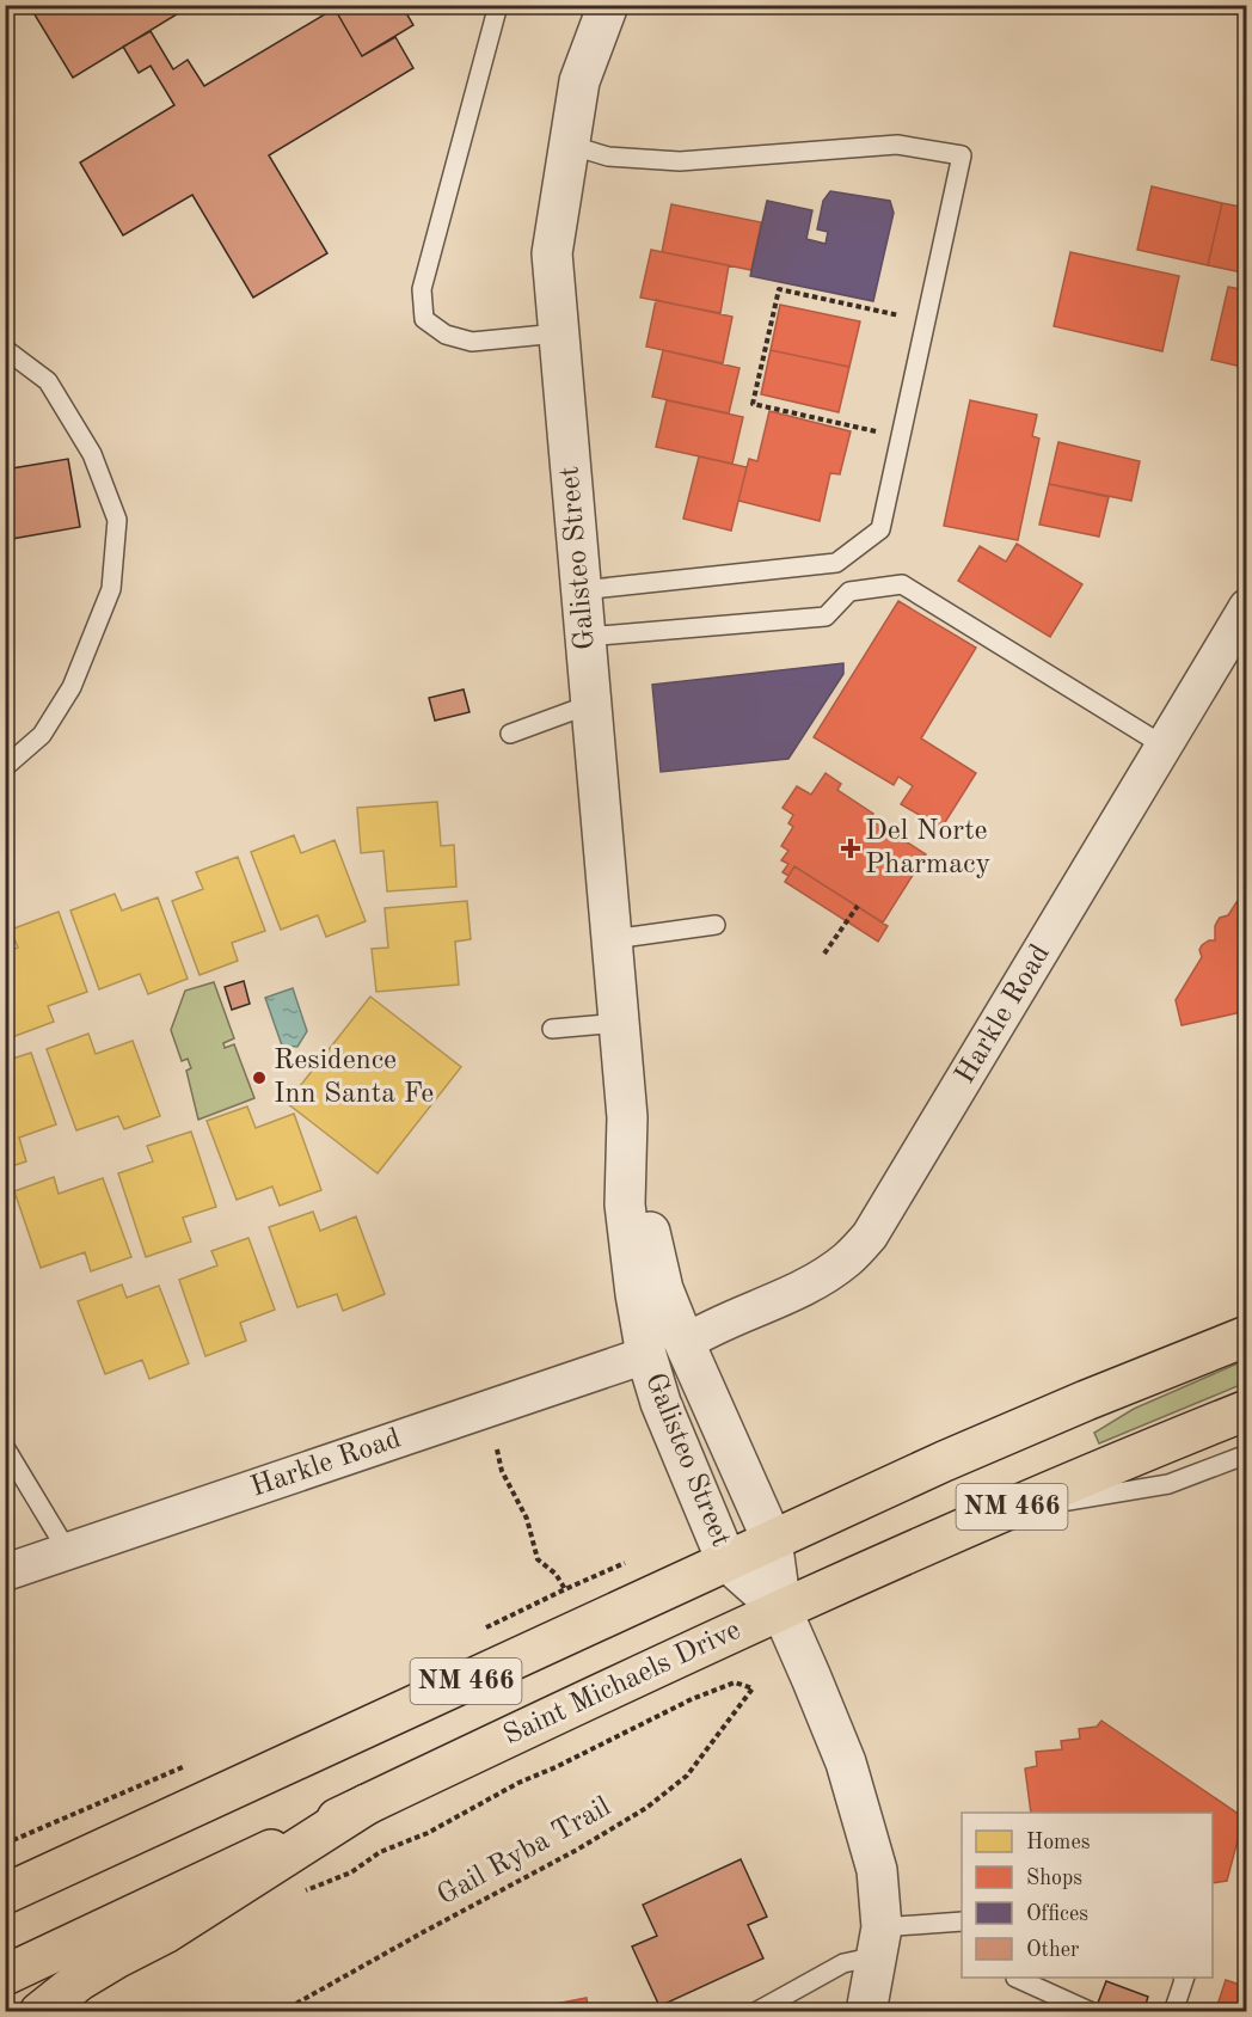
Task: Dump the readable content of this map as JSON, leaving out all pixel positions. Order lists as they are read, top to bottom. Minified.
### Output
{"streets":{"main road":["NM 466","Saint Michaels Drive"],"street":["Galisteo Street","Harkle Road"],"path":["Gail Ryba Trail"]},"crossings":[["Galisteo Street","Harkle Road"],["Galisteo Street","NM 466"],["Galisteo Street","Saint Michaels Drive"]],"places":{"health":["Del Norte Pharmacy"],"other":["Residence Inn Santa Fe"]},"legend":["Homes","Shops","Offices","Other"]}
